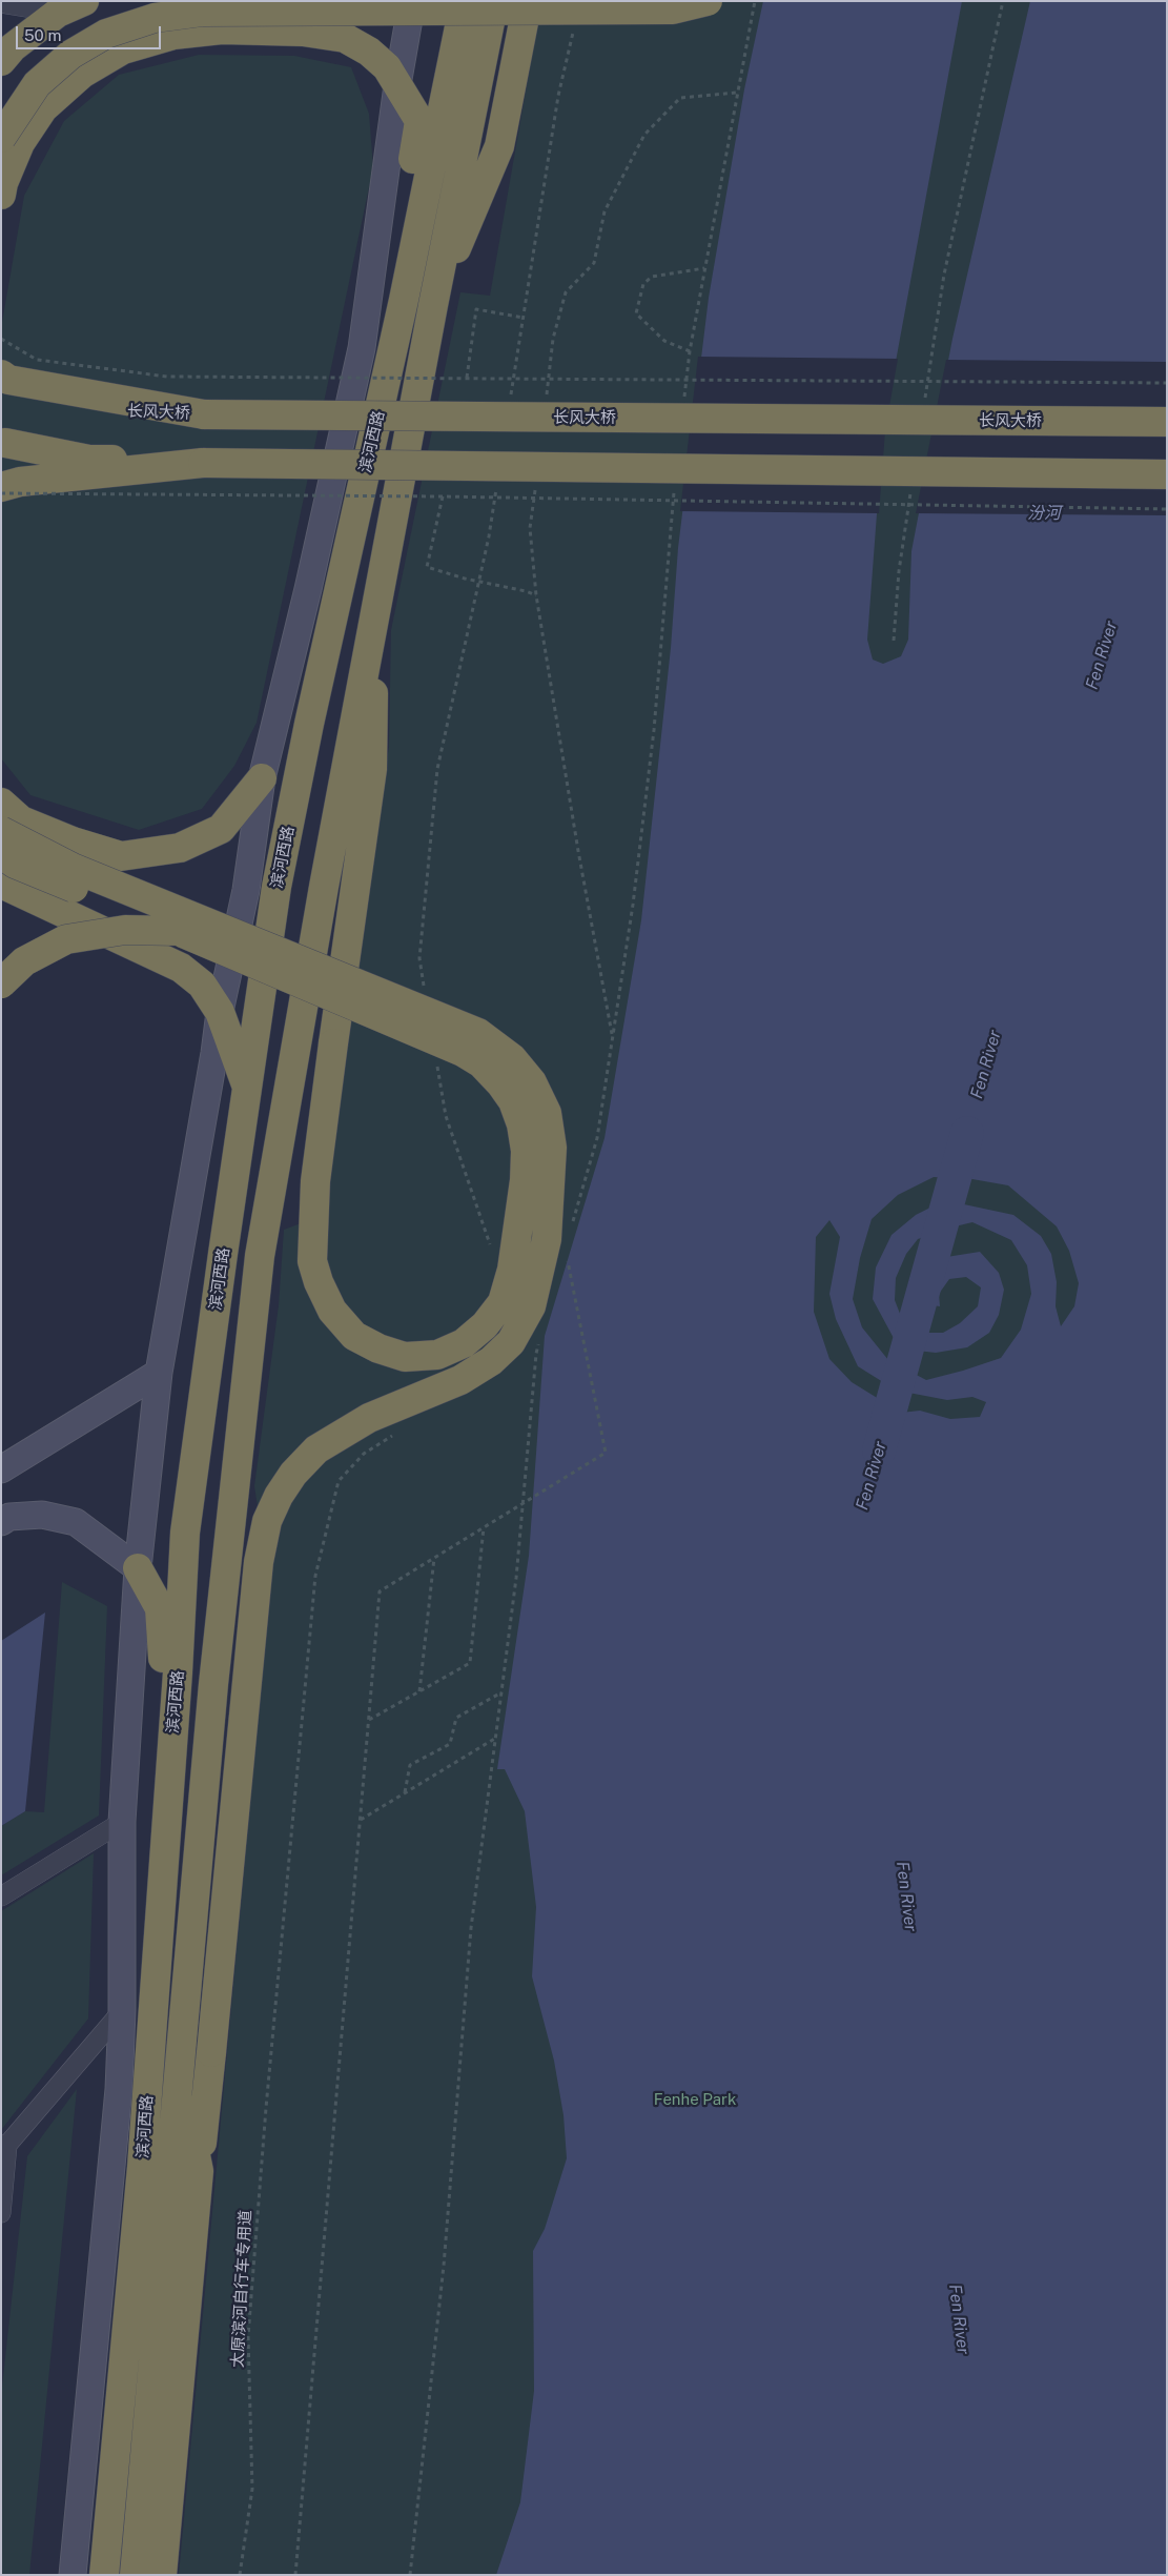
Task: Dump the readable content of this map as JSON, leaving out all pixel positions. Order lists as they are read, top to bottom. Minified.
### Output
{"streets":{"highway":["长风大桥","滨河西路"],"path":["太原滨河自行车专用道"]},"water":["汾河","Fen River"],"parks":["Fenhe Park"],"scale_bar":"50 m"}
